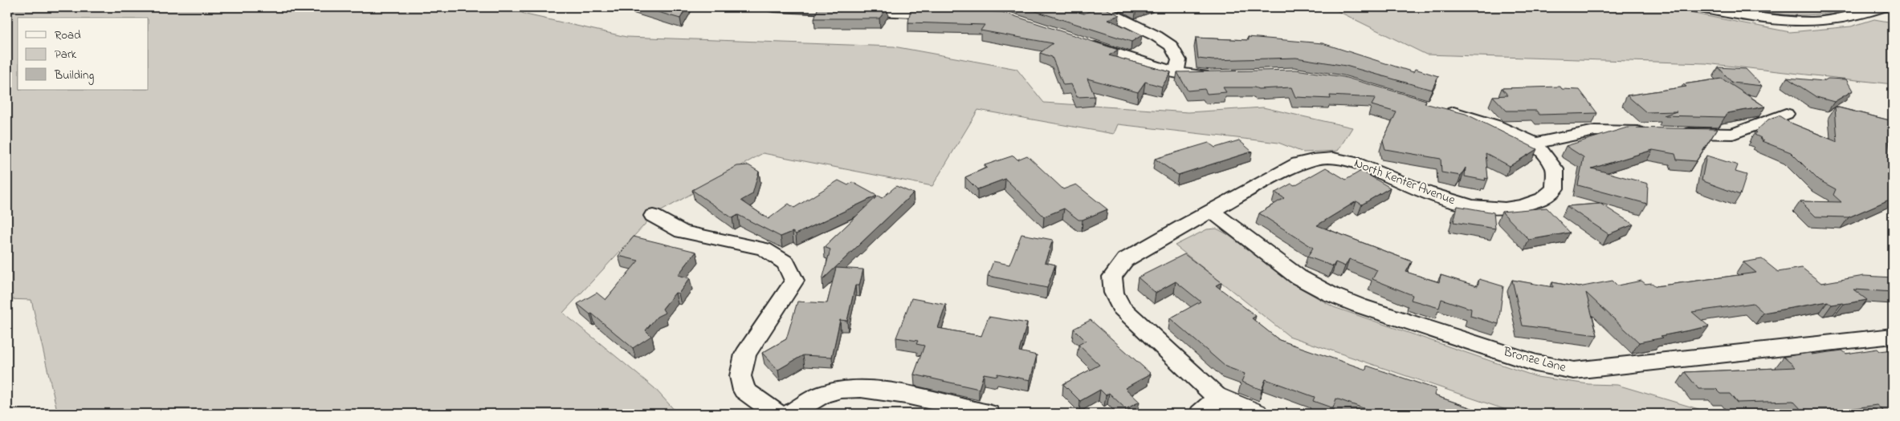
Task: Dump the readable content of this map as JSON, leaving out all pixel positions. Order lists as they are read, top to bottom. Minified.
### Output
{"streets":{"street":["North Kenter Avenue","Bronze Lane"]},"crossings":[["North Kenter Avenue","Bronze Lane"]],"legend":["Road","Park","Building"]}
